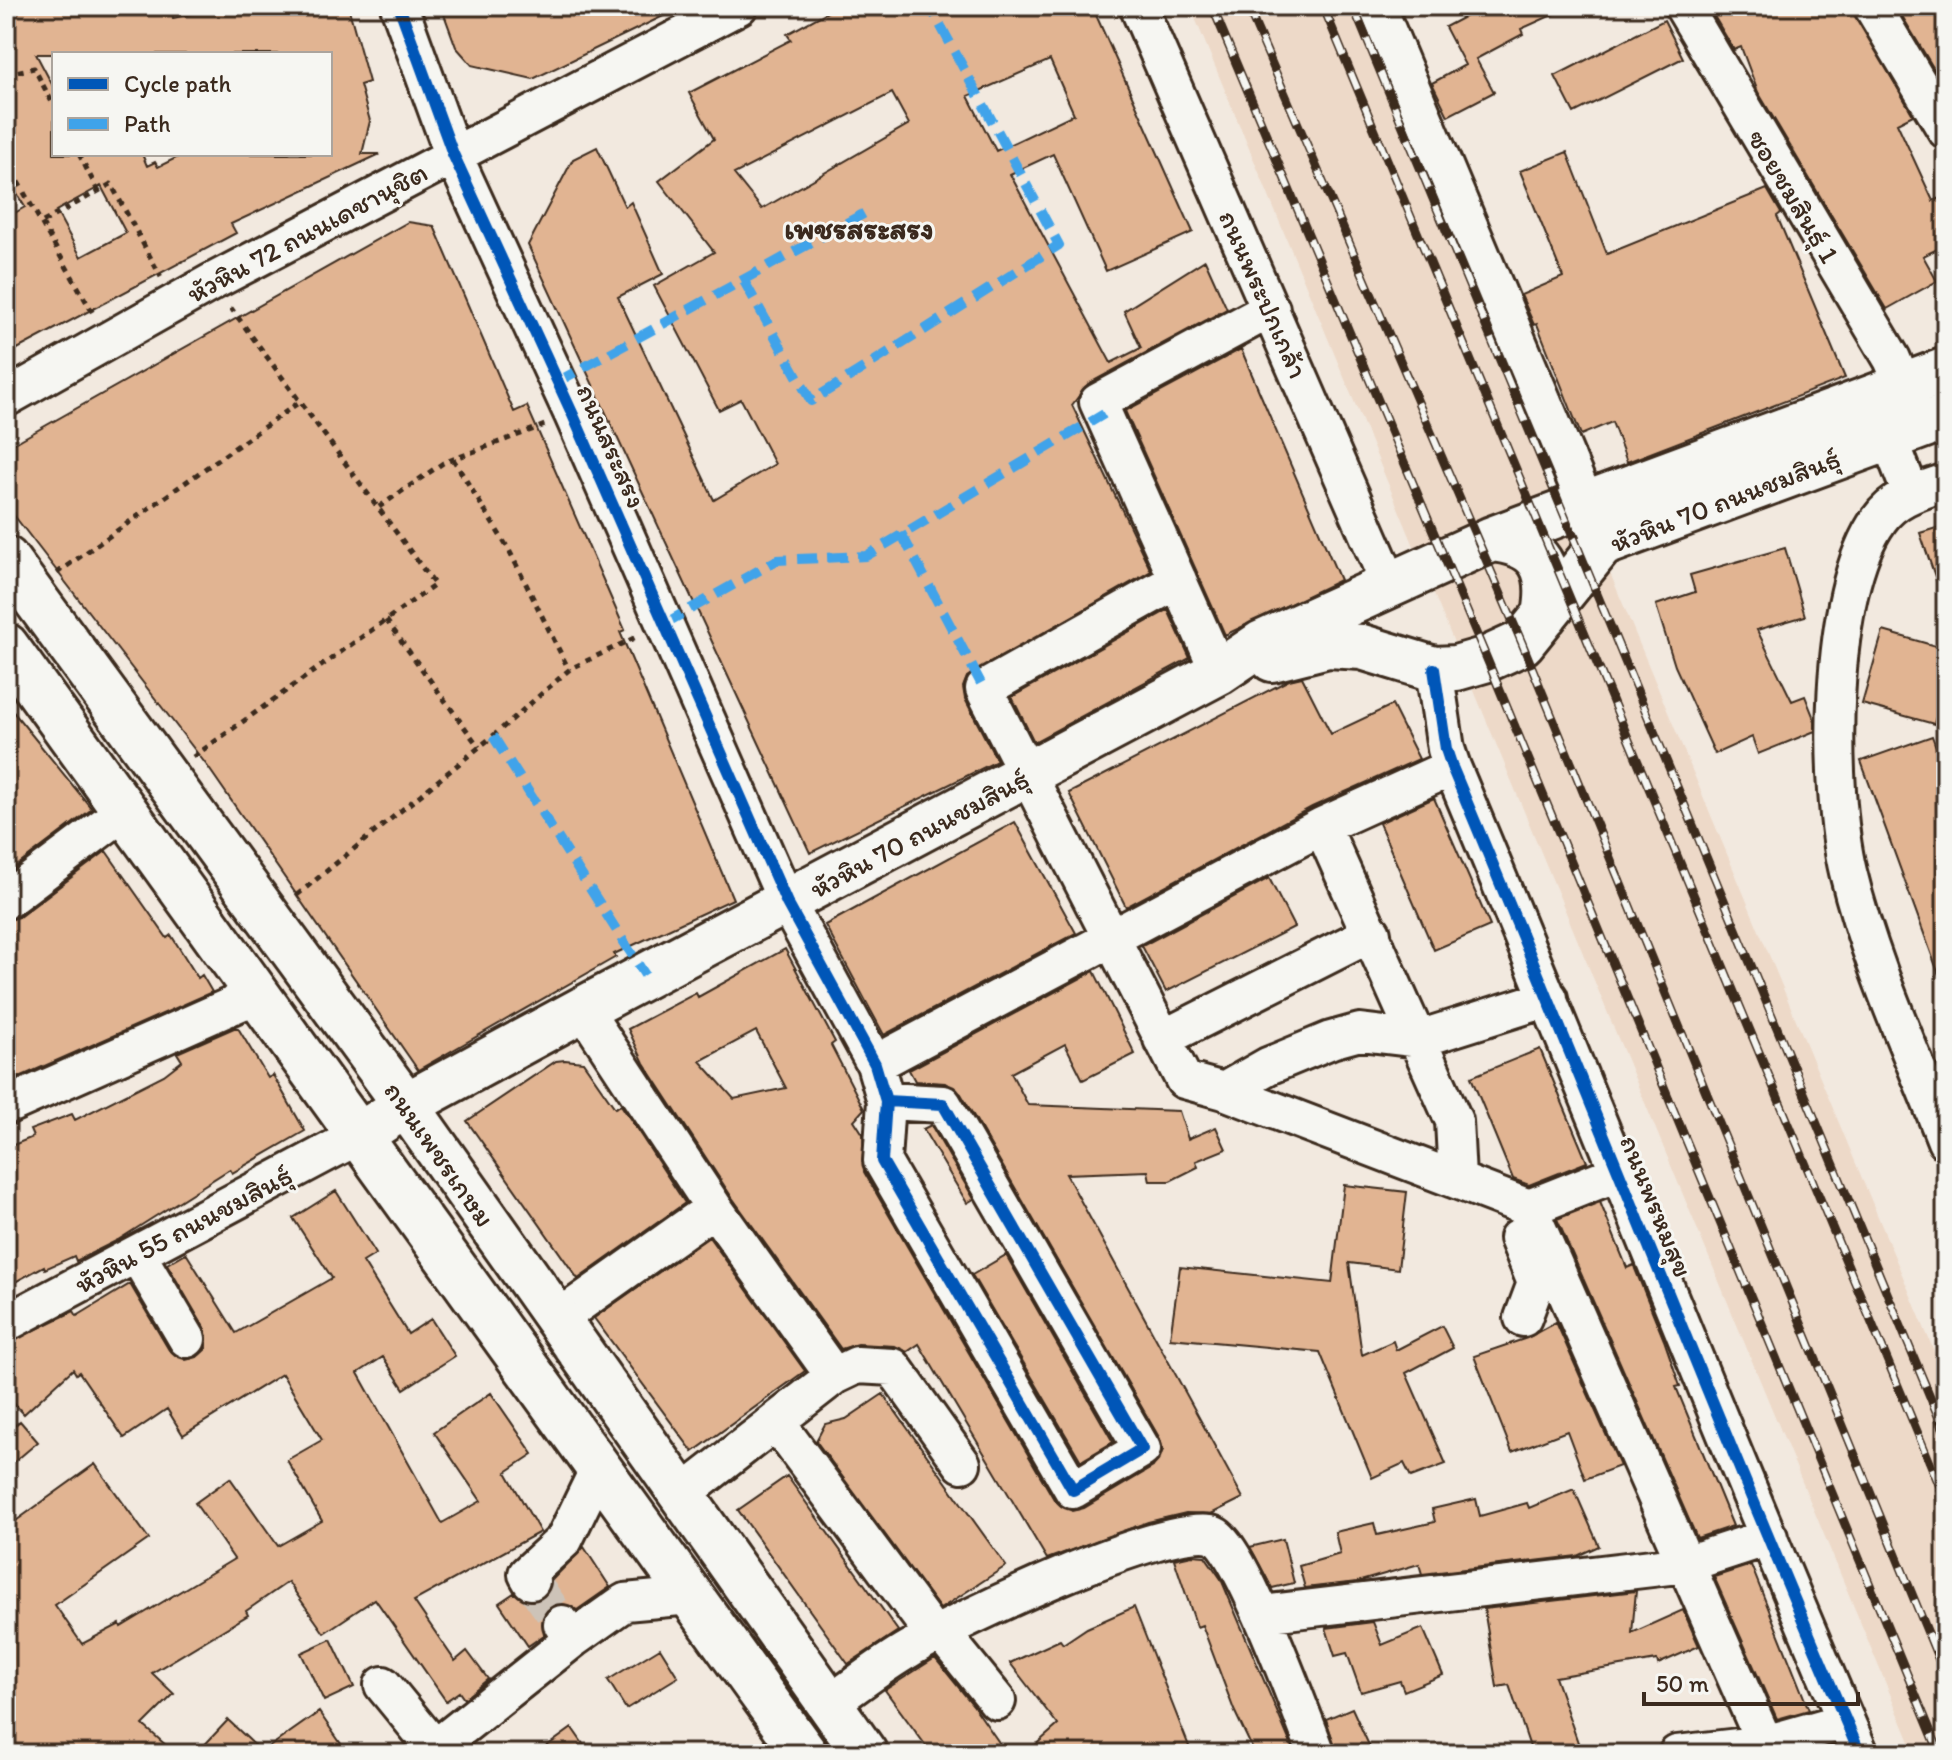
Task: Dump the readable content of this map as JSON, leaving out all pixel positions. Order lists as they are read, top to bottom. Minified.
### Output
{"streets":{"main road":["หัวหิน 70 ถนนชมสินธุ์","ถนนเพชรเกษม"],"street":["ซอยชมสินธุ์ 1","หัวหิน 72 ถนนเดชานุชิต","ถนนพระปกเกล้า","ถนนสระสรง","ถนนพรหมสุข","หัวหิน 55 ถนนชมสินธุ์"]},"crossings":[["ซอยชมสินธุ์ 1","หัวหิน 70 ถนนชมสินธุ์"],["หัวหิน 72 ถนนเดชานุชิต","ถนนสระสรง"],["ถนนพระปกเกล้า","หัวหิน 70 ถนนชมสินธุ์"],["ถนนพระปกเกล้า","ถนนพรหมสุข"],["ถนนสระสรง","หัวหิน 70 ถนนชมสินธุ์"],["หัวหิน 70 ถนนชมสินธุ์","ถนนเพชรเกษม"],["หัวหิน 70 ถนนชมสินธุ์","ถนนพรหมสุข"],["หัวหิน 70 ถนนชมสินธุ์","หัวหิน 55 ถนนชมสินธุ์"],["ถนนเพชรเกษม","หัวหิน 55 ถนนชมสินธุ์"]],"districts":["เพชรสระสรง"],"legend":["Cycle path","Path"],"scale_bar":"50 m"}
